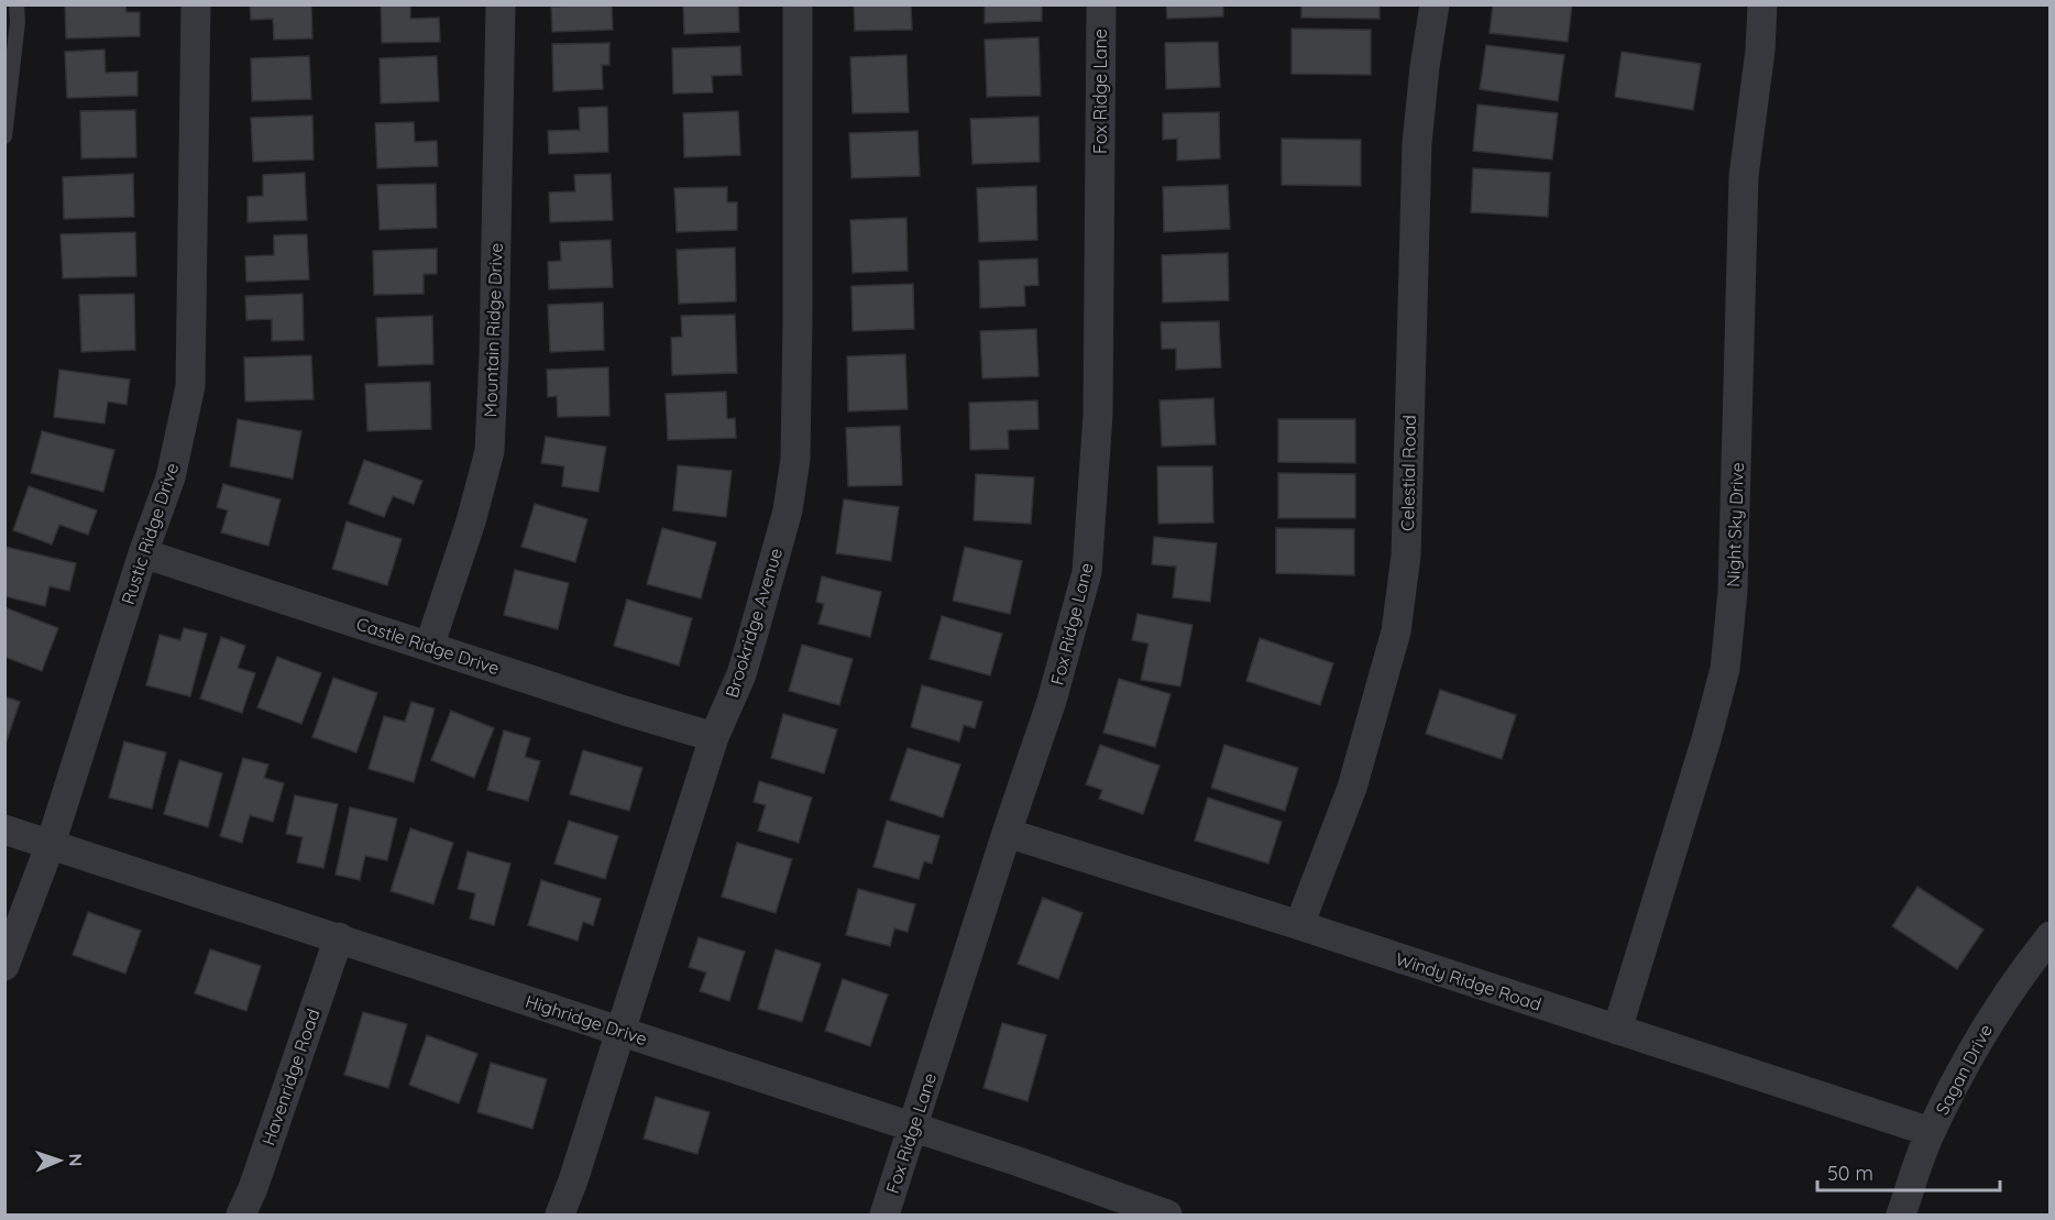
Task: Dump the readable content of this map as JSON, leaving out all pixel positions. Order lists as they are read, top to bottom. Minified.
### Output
{"streets":{"street":["Fox Ridge Lane","Mountain Ridge Drive","Celestial Road","Night Sky Drive","Rustic Ridge Drive","Brookridge Avenue","Castle Ridge Drive","Windy Ridge Road","Highridge Drive","Sagan Drive","Havenridge Road"]},"crossings":[["Fox Ridge Lane","Windy Ridge Road"],["Fox Ridge Lane","Highridge Drive"],["Mountain Ridge Drive","Castle Ridge Drive"],["Celestial Road","Windy Ridge Road"],["Night Sky Drive","Windy Ridge Road"],["Rustic Ridge Drive","Castle Ridge Drive"],["Rustic Ridge Drive","Highridge Drive"],["Brookridge Avenue","Castle Ridge Drive"],["Brookridge Avenue","Highridge Drive"],["Windy Ridge Road","Sagan Drive"],["Highridge Drive","Havenridge Road"]],"scale_bar":"50 m","north":"right"}
